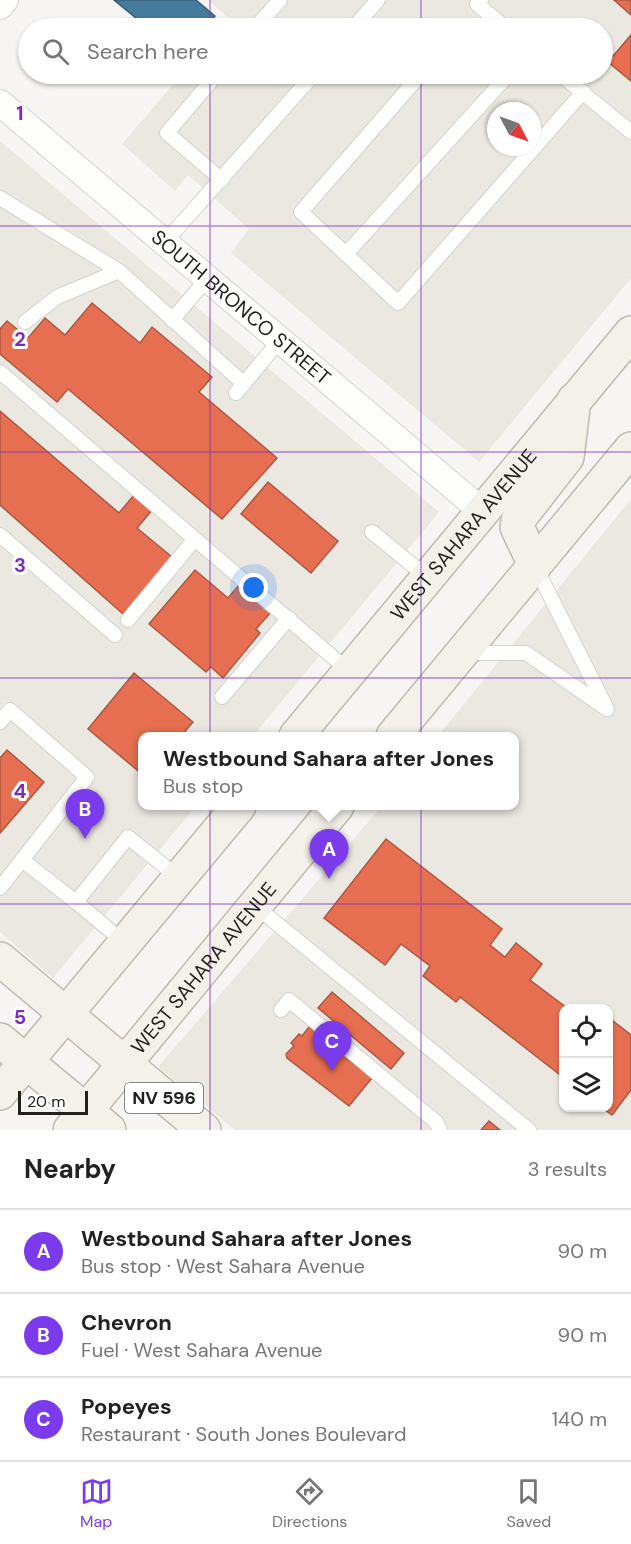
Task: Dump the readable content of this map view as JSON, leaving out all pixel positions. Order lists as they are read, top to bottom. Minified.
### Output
{"streets":{"main road":["WEST SAHARA AVENUE","NV 596"],"street":["SOUTH BRONCO STREET"]},"crossings":[["SOUTH BRONCO STREET","WEST SAHARA AVENUE"],["WEST SAHARA AVENUE","NV 596"]],"scale_bar":"20 m","north":"bottom right","page":{"search":"Search here","popup":["Westbound Sahara after Jones","Bus stop"],"pins":["B","A","C"],"scale":"20 m","heading":["Nearby","3 results"],"list":[{"mark":"A","name":"Westbound Sahara after Jones","note":"Bus stop · West Sahara Avenue","value":"90 m"},{"mark":"B","name":"Chevron","note":"Fuel · West Sahara Avenue","value":"90 m"},{"mark":"C","name":"Popeyes","note":"Restaurant · South Jones Boulevard","value":"140 m"}],"nav":["Map","Directions","Saved"]},"grid":{"rows":["1","2","3","4","5"]}}
